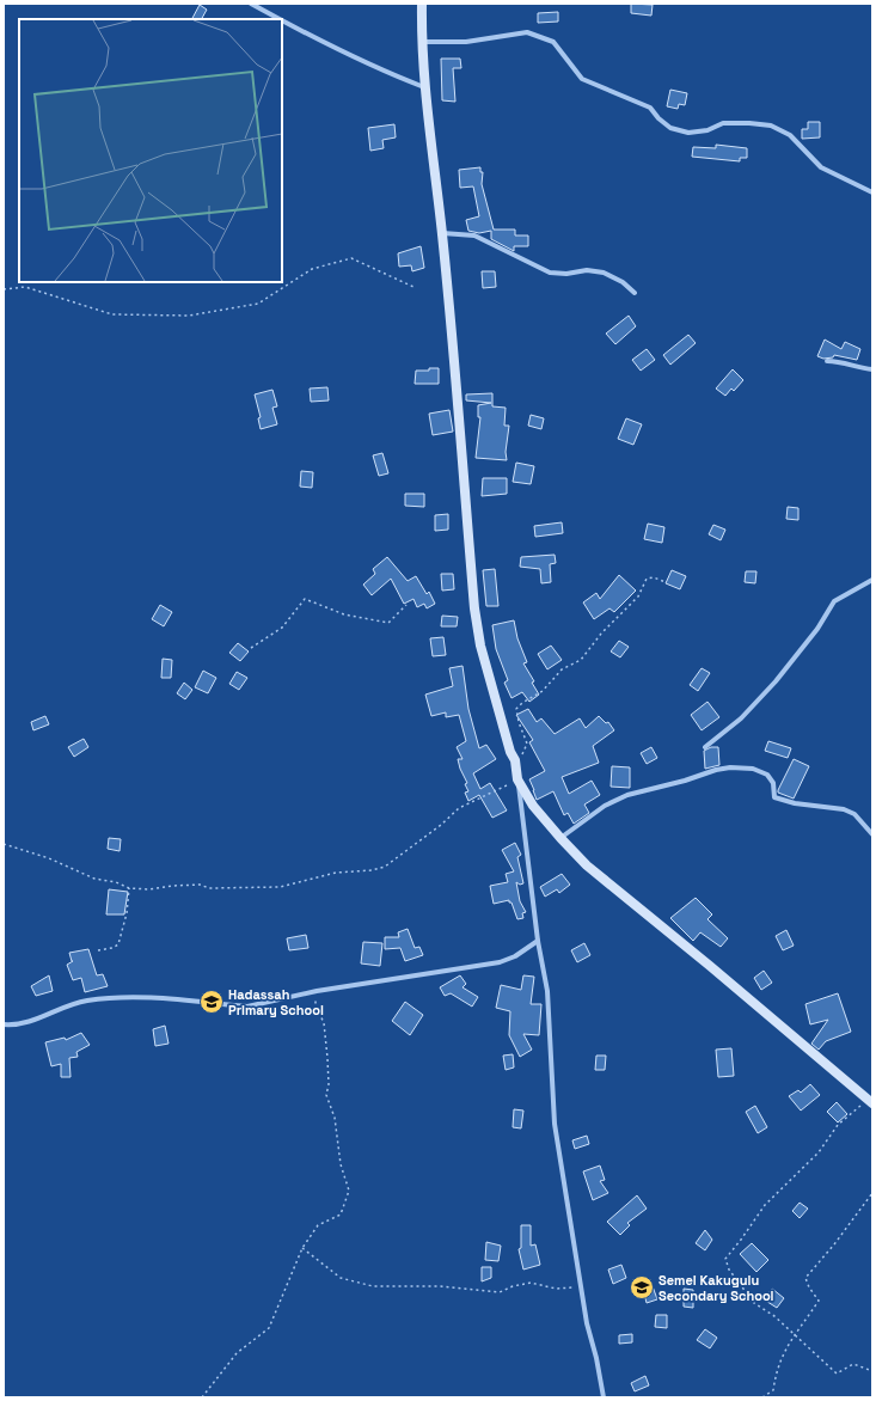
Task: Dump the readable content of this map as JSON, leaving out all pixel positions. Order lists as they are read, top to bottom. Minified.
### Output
{"places":{"school or university":["Hadassah Primary School","Semei Kakugulu Secondary School"]}}
